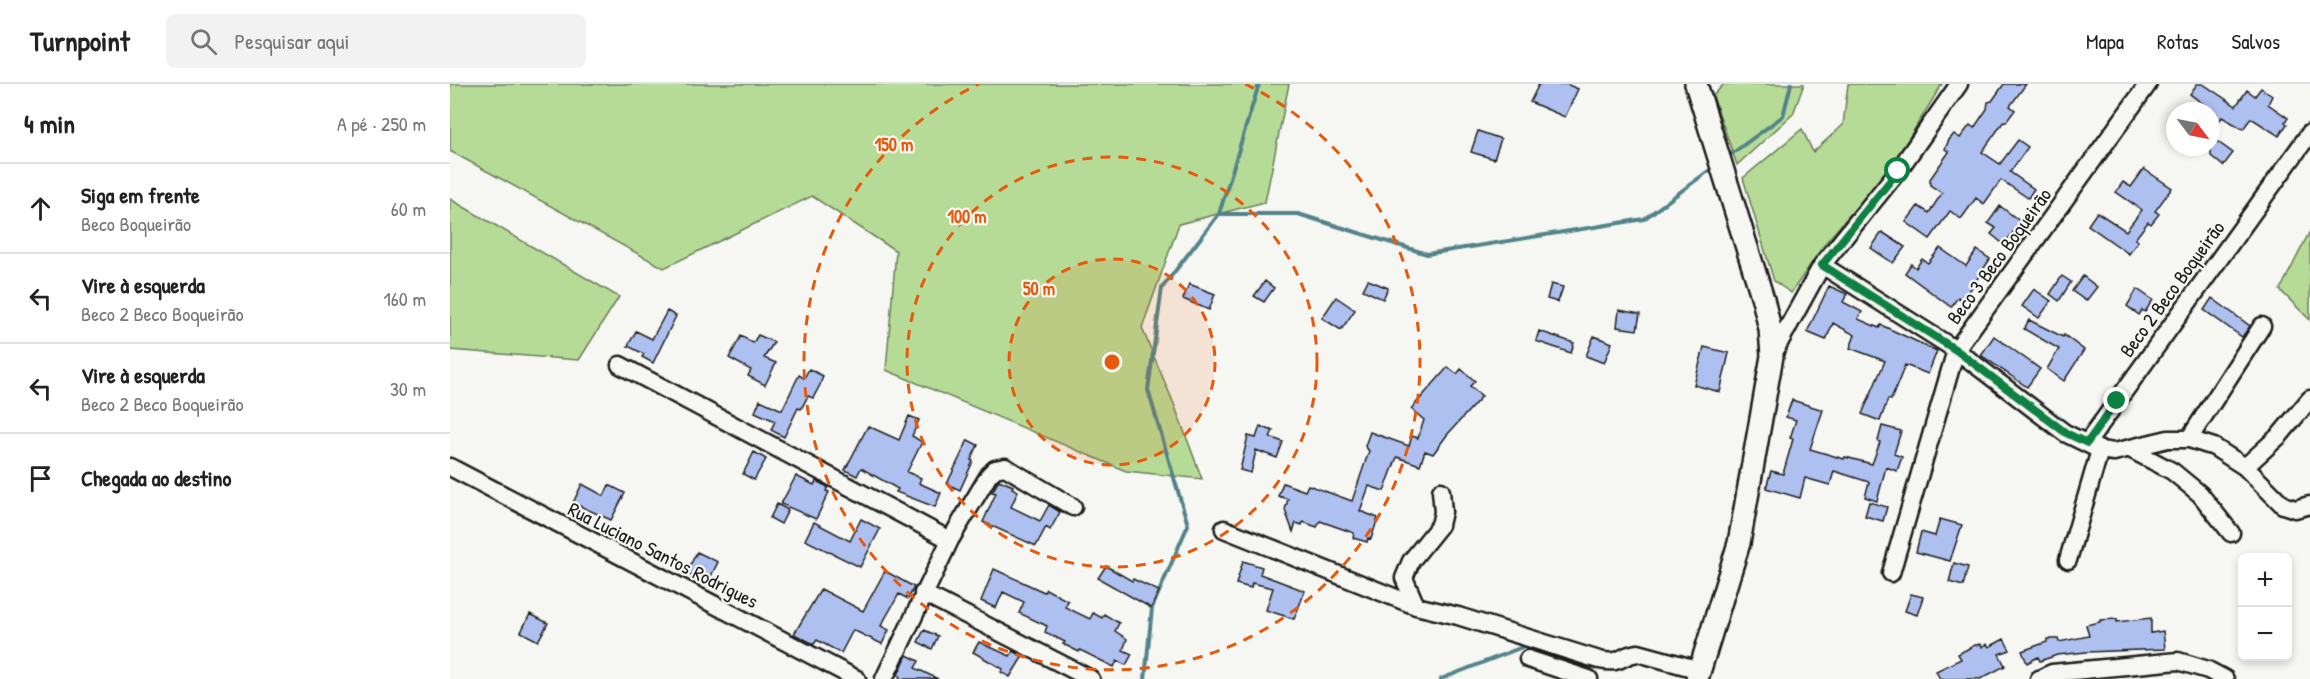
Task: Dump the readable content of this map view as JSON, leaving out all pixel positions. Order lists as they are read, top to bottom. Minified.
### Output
{"streets":{"street":["Beco 3 Beco Boqueirão","Beco 2 Beco Boqueirão","Rua Luciano Santos Rodrigues"]},"north":"bottom right","page":{"header":"Turnpoint","search":"Pesquisar aqui","nav":["Mapa","Rotas","Salvos"],"heading":["4 min","A pé · 250 m"],"list":[["Siga em frente","Beco Boqueirão","60 m"],["Vire à esquerda","Beco 2 Beco Boqueirão","160 m"],["Vire à esquerda","Beco 2 Beco Boqueirão","30 m"],"Chegada ao destino"],"map_buttons":["+","−"]},"rings":["150 m","100 m","50 m"]}
